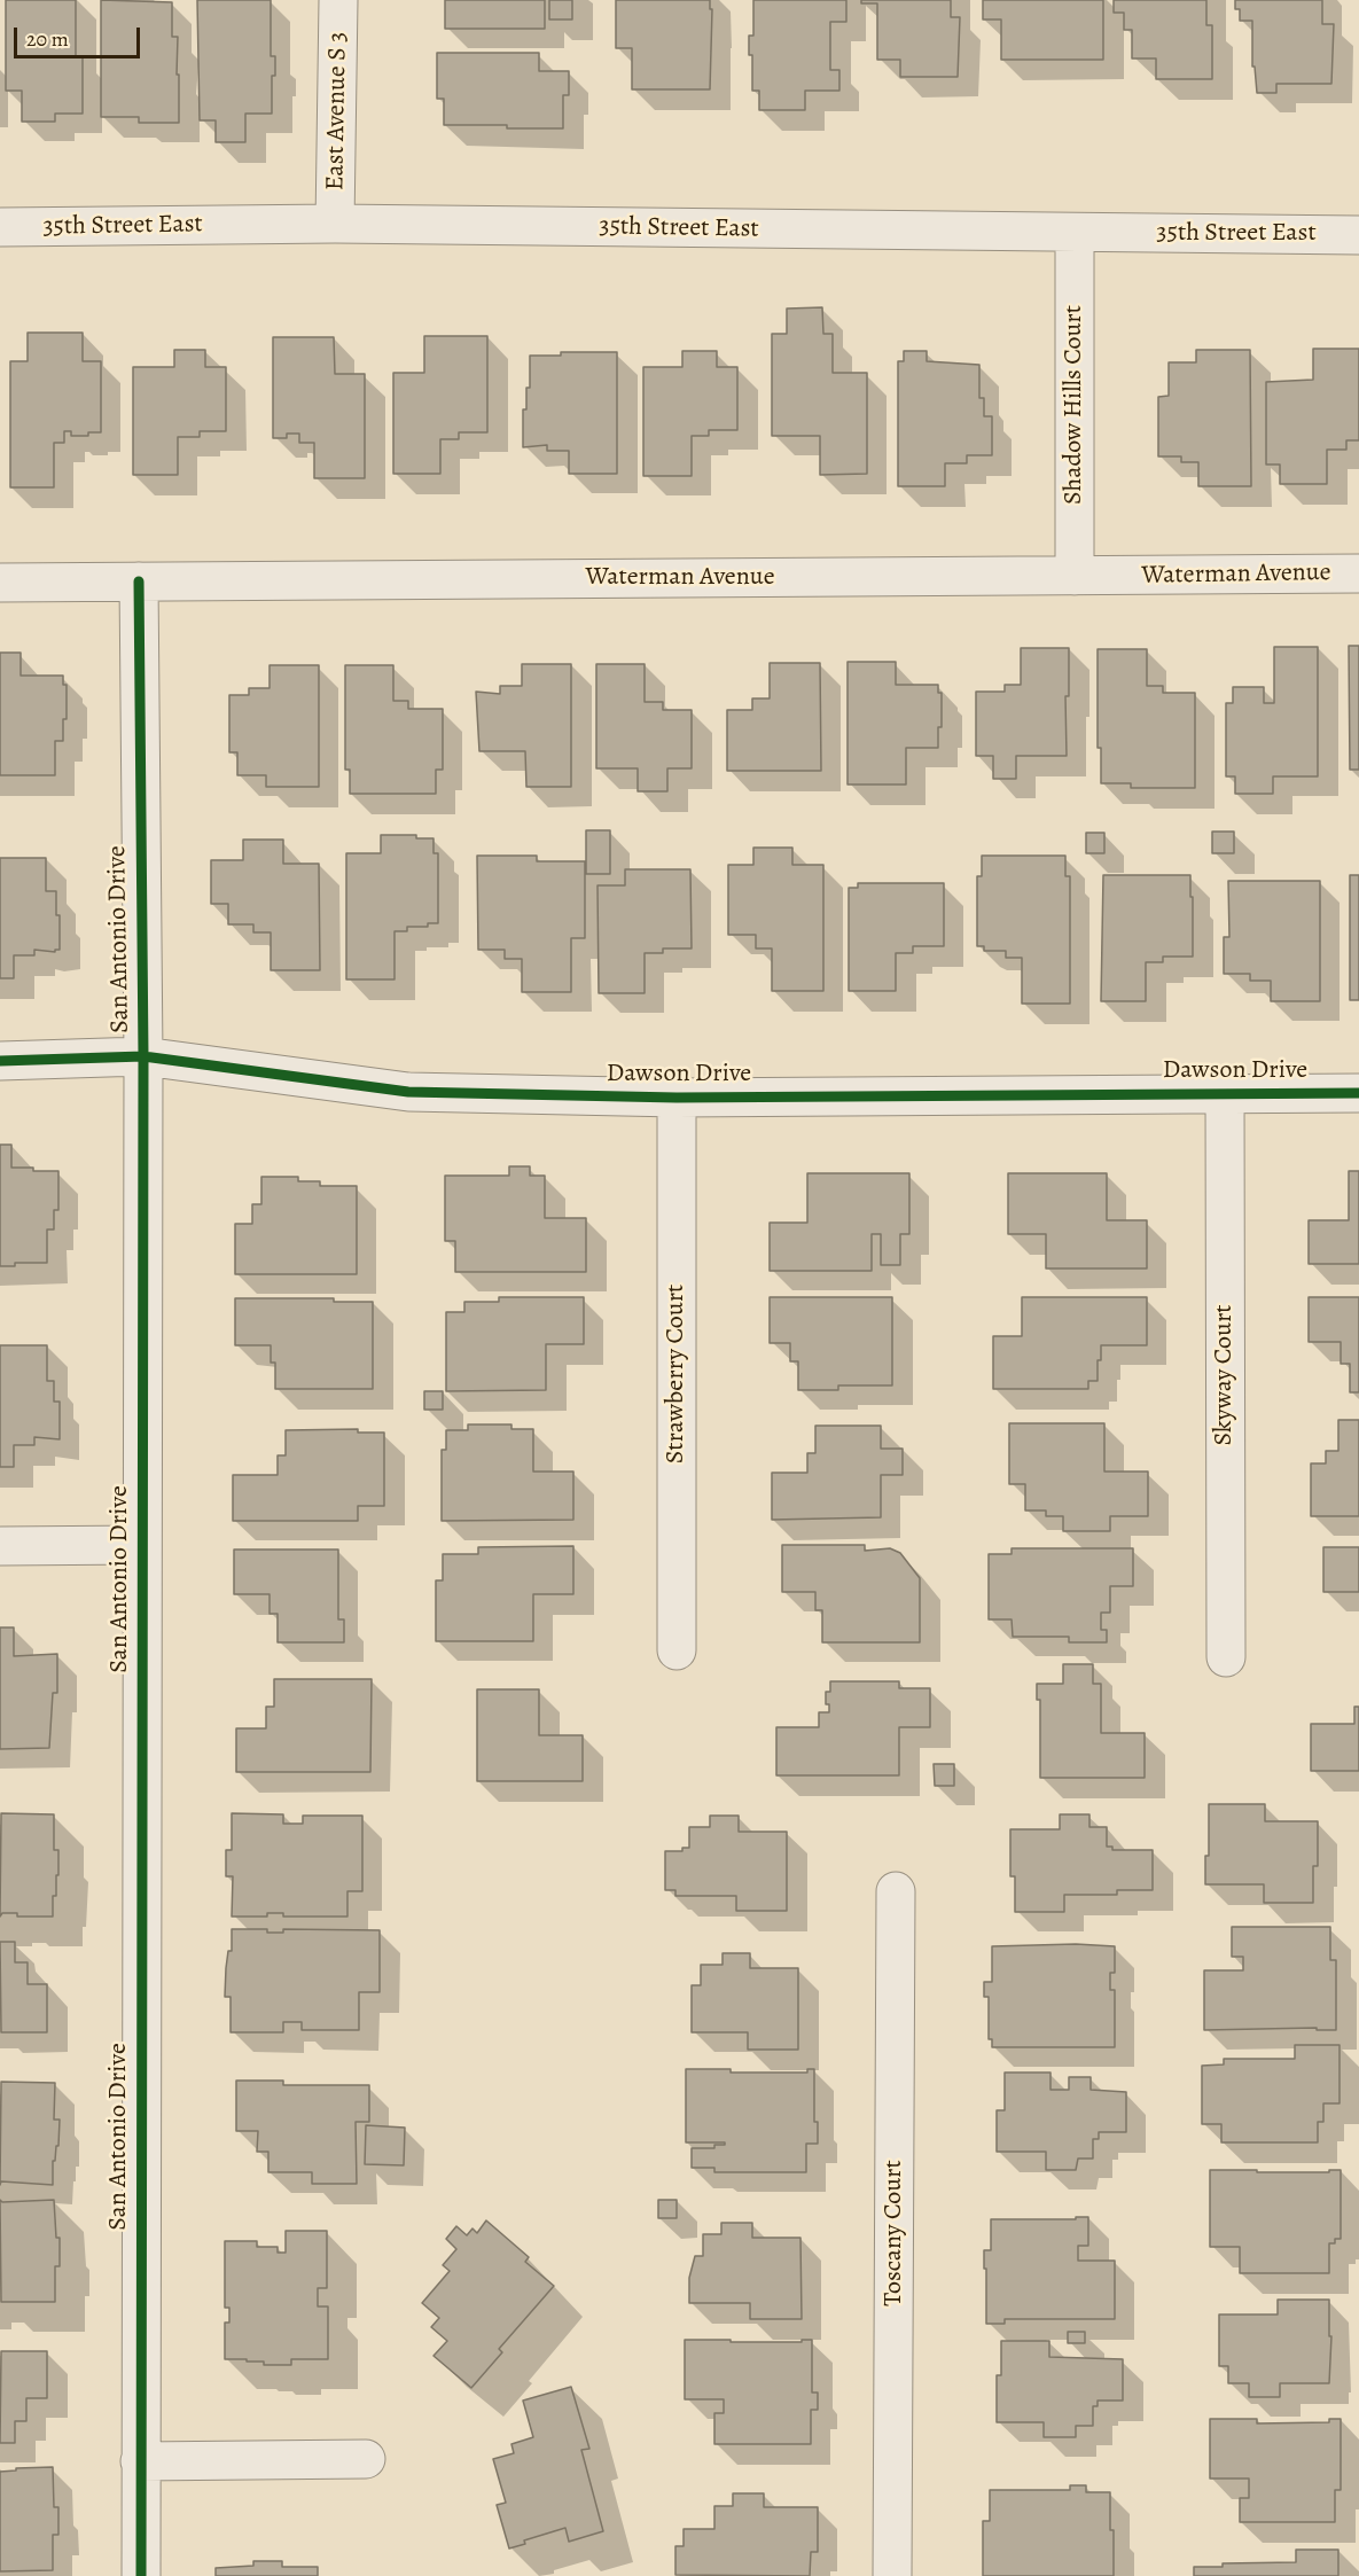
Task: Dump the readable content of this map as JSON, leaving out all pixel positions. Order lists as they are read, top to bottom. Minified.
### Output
{"streets":{"street":["East Avenue S 3","35th Street East","Shadow Hills Court","Waterman Avenue","San Antonio Drive","Dawson Drive","Strawberry Court","Skyway Court","Toscany Court"]},"crossings":[["East Avenue S 3","35th Street East"],["35th Street East","Shadow Hills Court"],["Shadow Hills Court","Waterman Avenue"],["Waterman Avenue","San Antonio Drive"],["San Antonio Drive","Dawson Drive"],["Dawson Drive","Strawberry Court"],["Dawson Drive","Skyway Court"]],"scale_bar":"20 m"}
